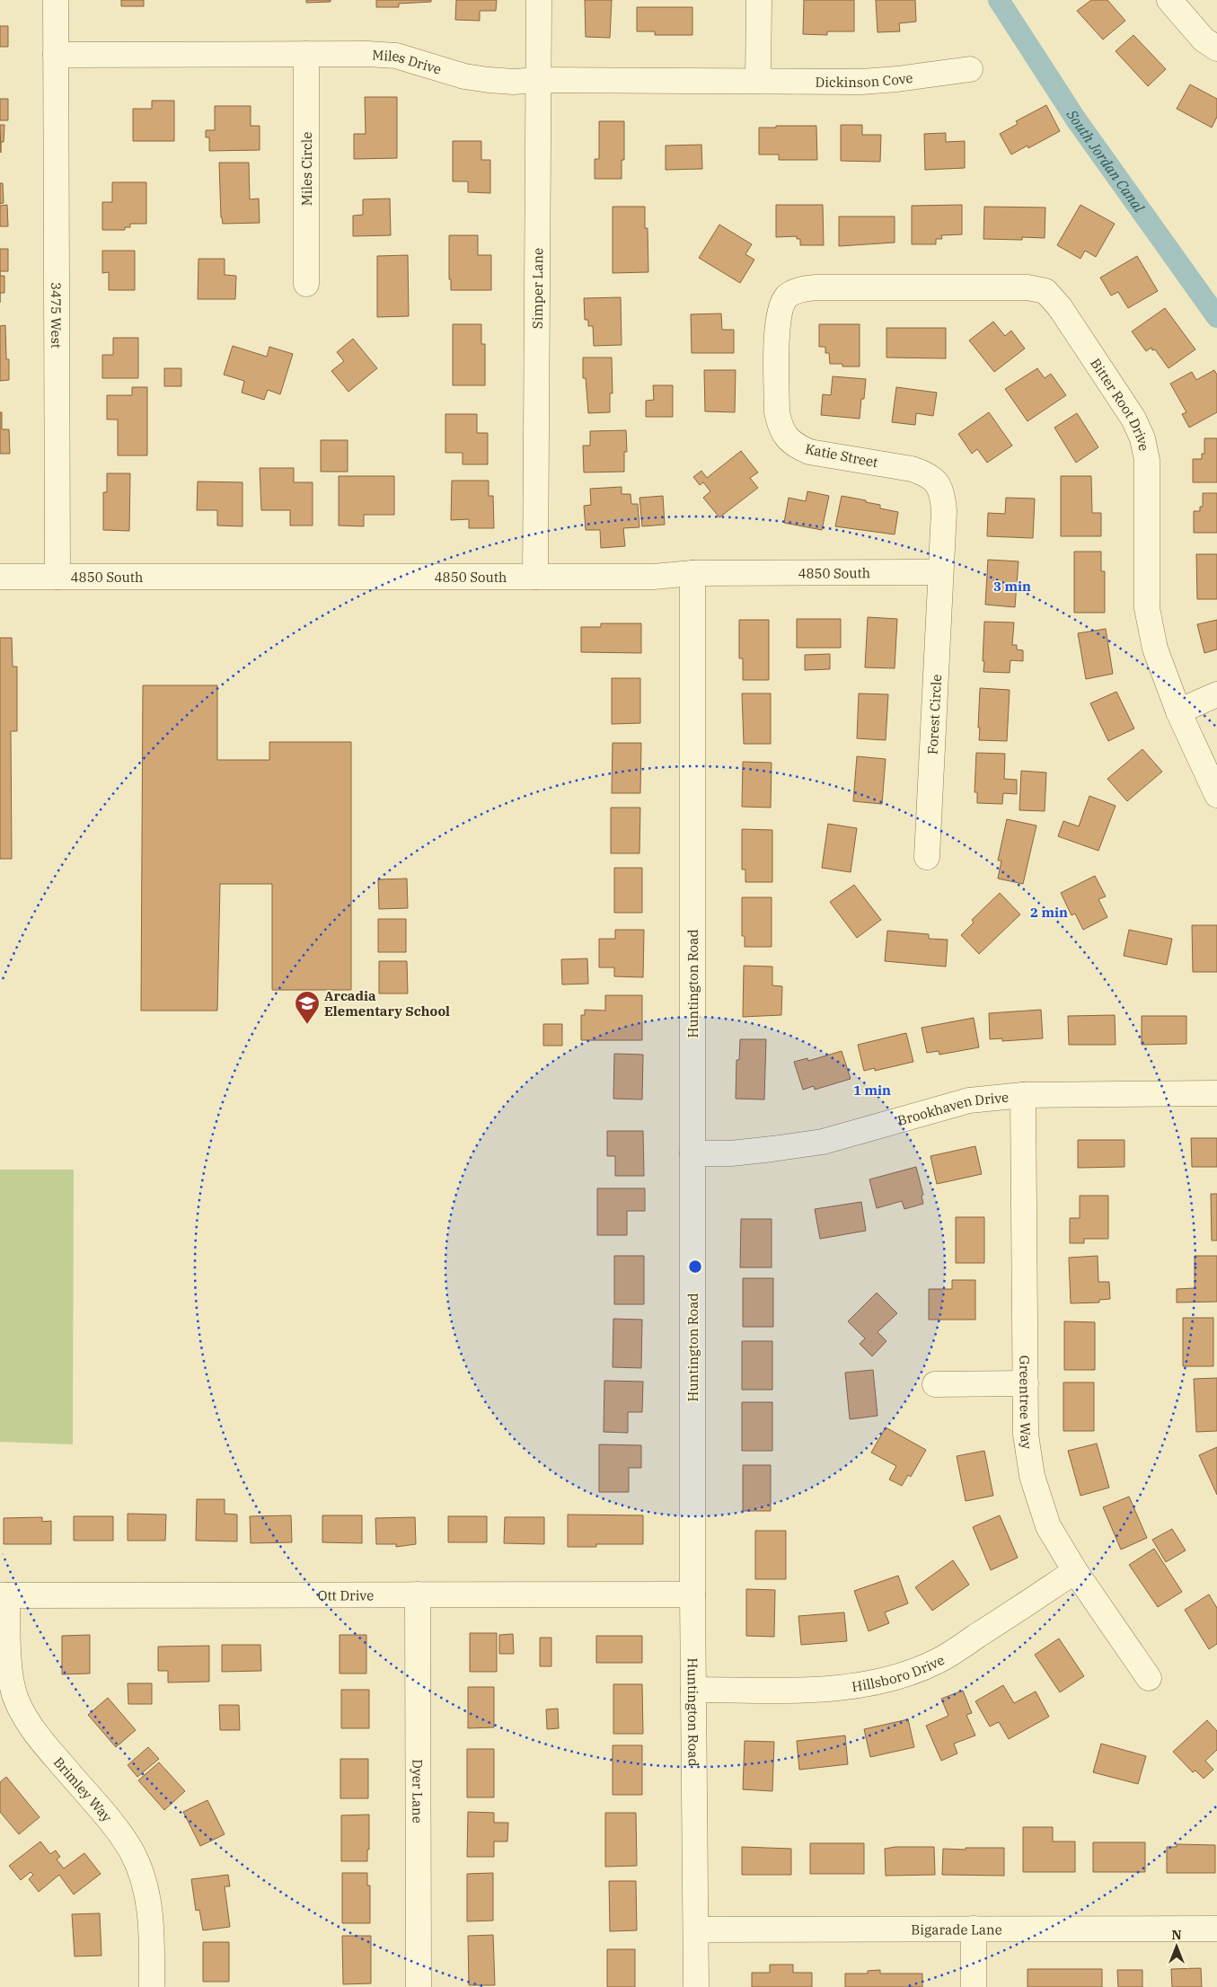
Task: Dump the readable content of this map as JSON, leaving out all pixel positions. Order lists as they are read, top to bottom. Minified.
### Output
{"streets":{"street":["Miles Drive","Dickinson Cove","Miles Circle","Simper Lane","3475 West","Bitter Root Drive","Katie Street","4850 South","Forest Circle","Huntington Road","Brookhaven Drive","Greentree Way","Ott Drive","Hillsboro Drive","Brimley Way","Dyer Lane","Bigarade Lane"]},"crossings":[["Miles Drive","Dickinson Cove"],["Miles Drive","Miles Circle"],["Miles Drive","Simper Lane"],["Miles Drive","3475 West"],["Simper Lane","4850 South"],["3475 West","4850 South"],["Bitter Root Drive","Katie Street"],["Katie Street","4850 South"],["Katie Street","Forest Circle"],["4850 South","Forest Circle"],["4850 South","Huntington Road"],["Huntington Road","Brookhaven Drive"],["Huntington Road","Ott Drive"],["Huntington Road","Hillsboro Drive"],["Huntington Road","Bigarade Lane"],["Brookhaven Drive","Greentree Way"],["Greentree Way","Hillsboro Drive"],["Ott Drive","Brimley Way"],["Ott Drive","Dyer Lane"]],"water":["South Jordan Canal"],"places":{"school or university":["Arcadia Elementary School"]},"north":"top","rings":["3 min","2 min","1 min"]}
